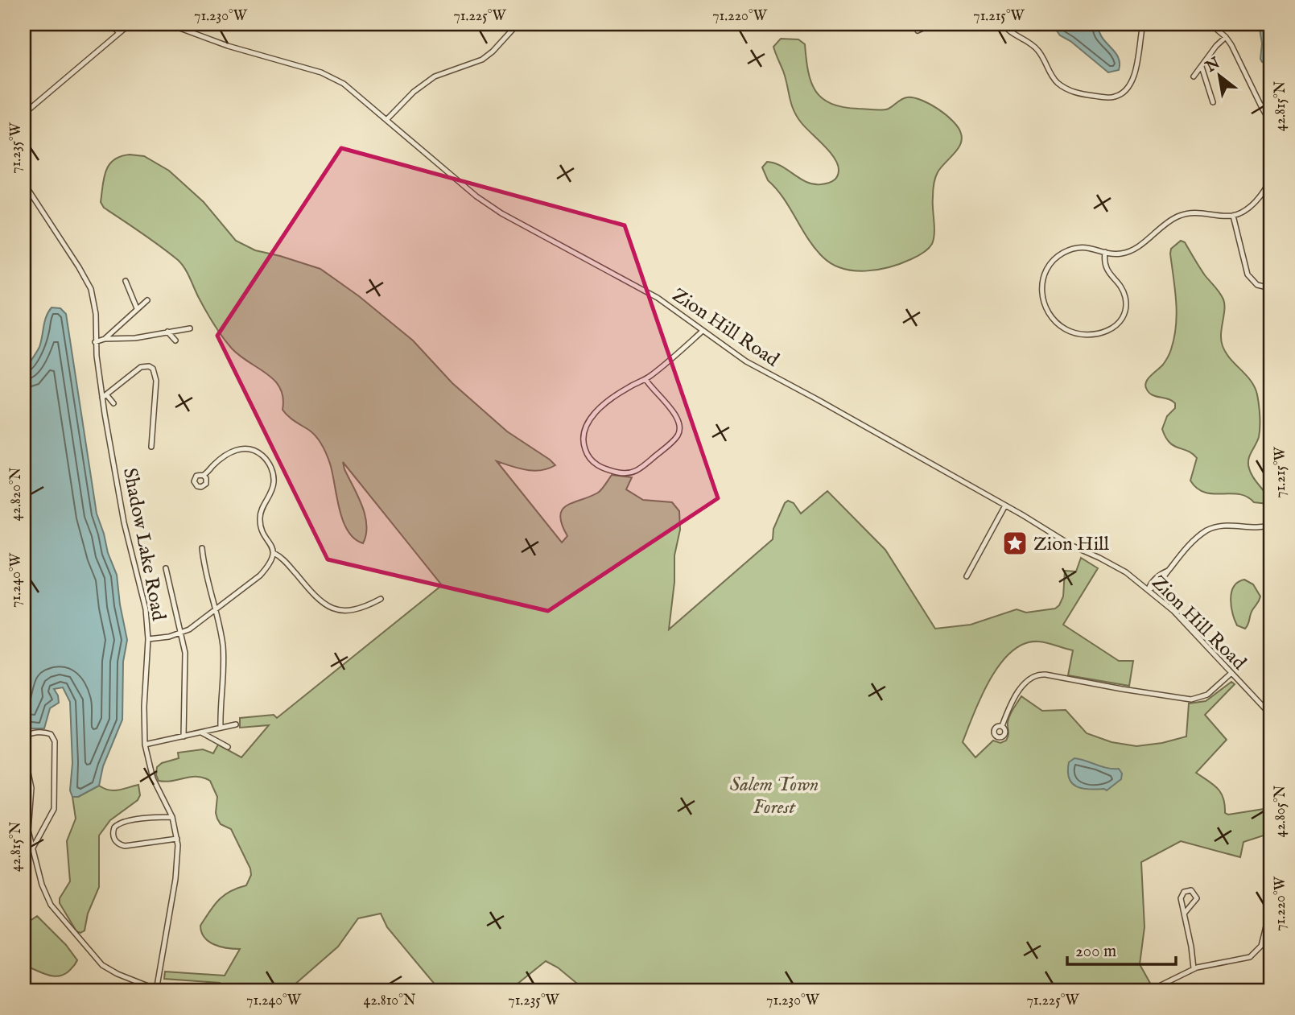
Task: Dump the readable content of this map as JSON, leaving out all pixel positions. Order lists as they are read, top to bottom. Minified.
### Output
{"streets":{"street":["Zion Hill Road","Shadow Lake Road"]},"parks":["Salem Town Forest"],"places":{"place":["Zion Hill"]},"scale_bar":"200 m","north":"top left","coordinates":["71.230°W","71.225°W","71.220°W","71.215°W","42.815°N","71.235°W","42.820°N","71.240°W","42.805°N","42.810°N"]}
